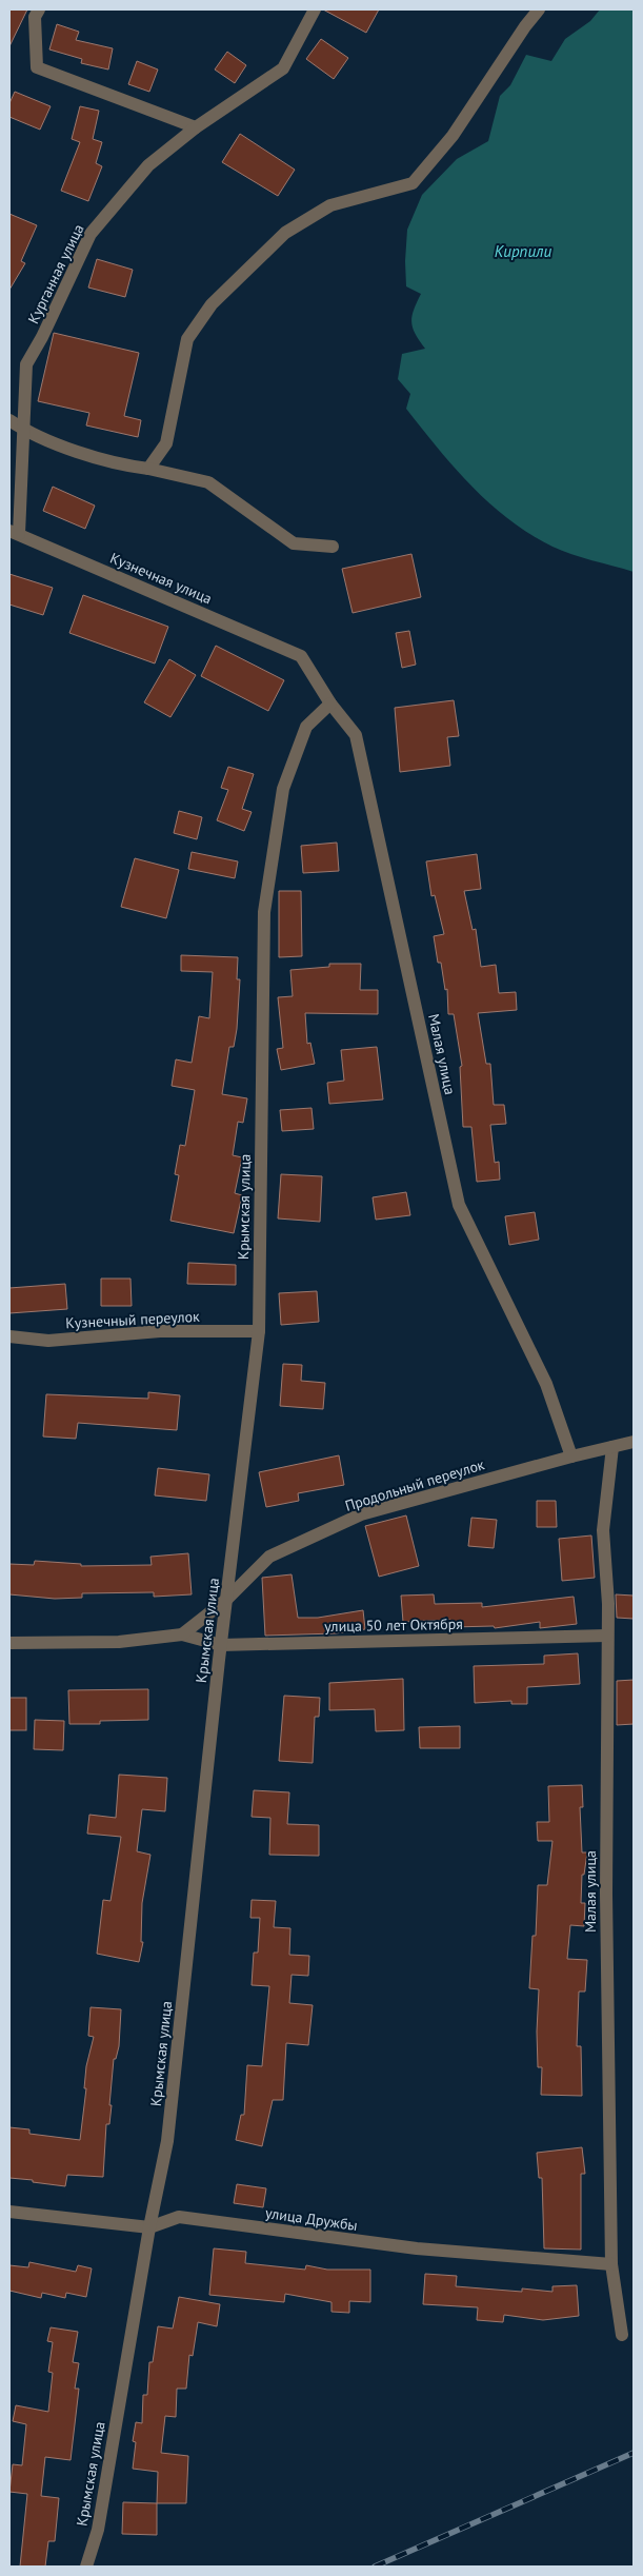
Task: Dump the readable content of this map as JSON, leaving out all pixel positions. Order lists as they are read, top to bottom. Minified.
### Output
{"streets":{"street":["Курганная улица","Кузнечная улица","Малая улица","Крымская улица","Кузнечный переулок","Продольный переулок","улица 50 лет Октября","улица Дружбы"]},"crossings":[["Курганная улица","Кузнечная улица"],["Кузнечная улица","Малая улица"],["Малая улица","Крымская улица"],["Малая улица","Продольный переулок"],["Малая улица","улица 50 лет Октября"],["Малая улица","улица Дружбы"],["Крымская улица","Кузнечный переулок"],["Крымская улица","Продольный переулок"],["Крымская улица","улица 50 лет Октября"],["Крымская улица","улица Дружбы"]],"water":["Кирпили"]}
